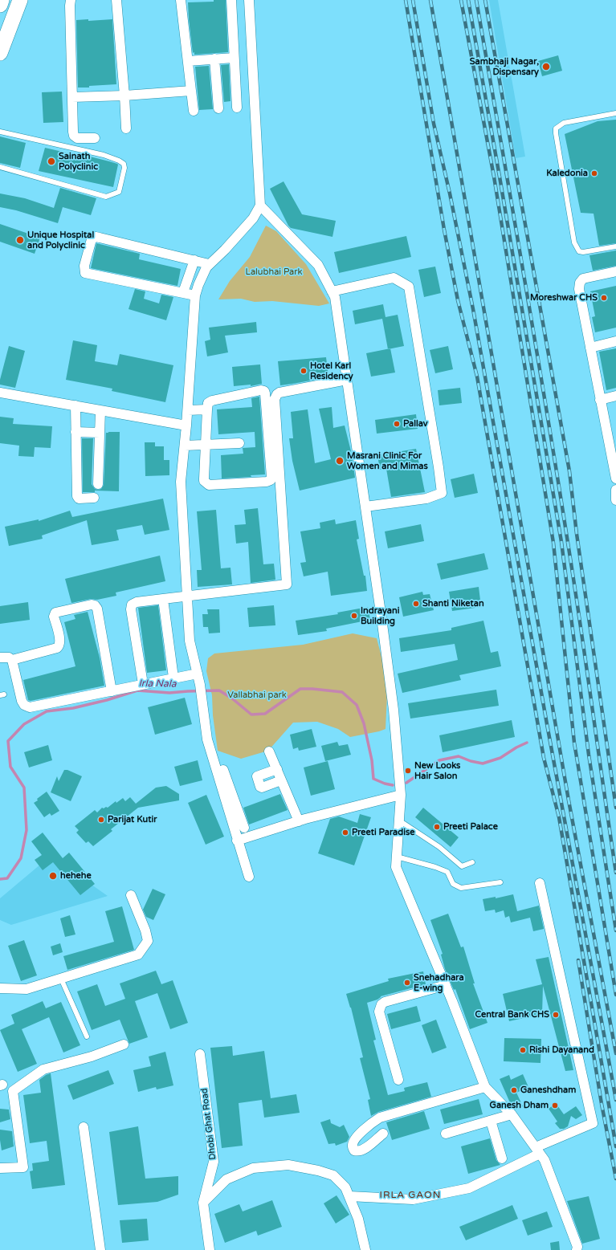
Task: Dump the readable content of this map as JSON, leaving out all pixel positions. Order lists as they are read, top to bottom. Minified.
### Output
{"streets":{"street":["Dhobi Ghat Road"]},"districts":["IRLA GAON"],"water":["Irla Nala"],"parks":["Lalubhai Park","Vallabhai park"],"places":["Sambhaji Nagar, Dispensary","Sainath Polyclinic","Kaledonia","Unique Hospital and Polyclinic","Moreshwar CHS","Hotel Karl Residency","Pallav","Masrani Clinic For Women and Mimas","Shanti Niketan","Indrayani Building","New Looks Hair Salon","Parijat Kutir","Preeti Palace","Preeti Paradise","hehehe","Snehadhara E-wing","Central Bank CHS","Rishi Dayanand","Ganeshdham","Ganesh Dham"]}
